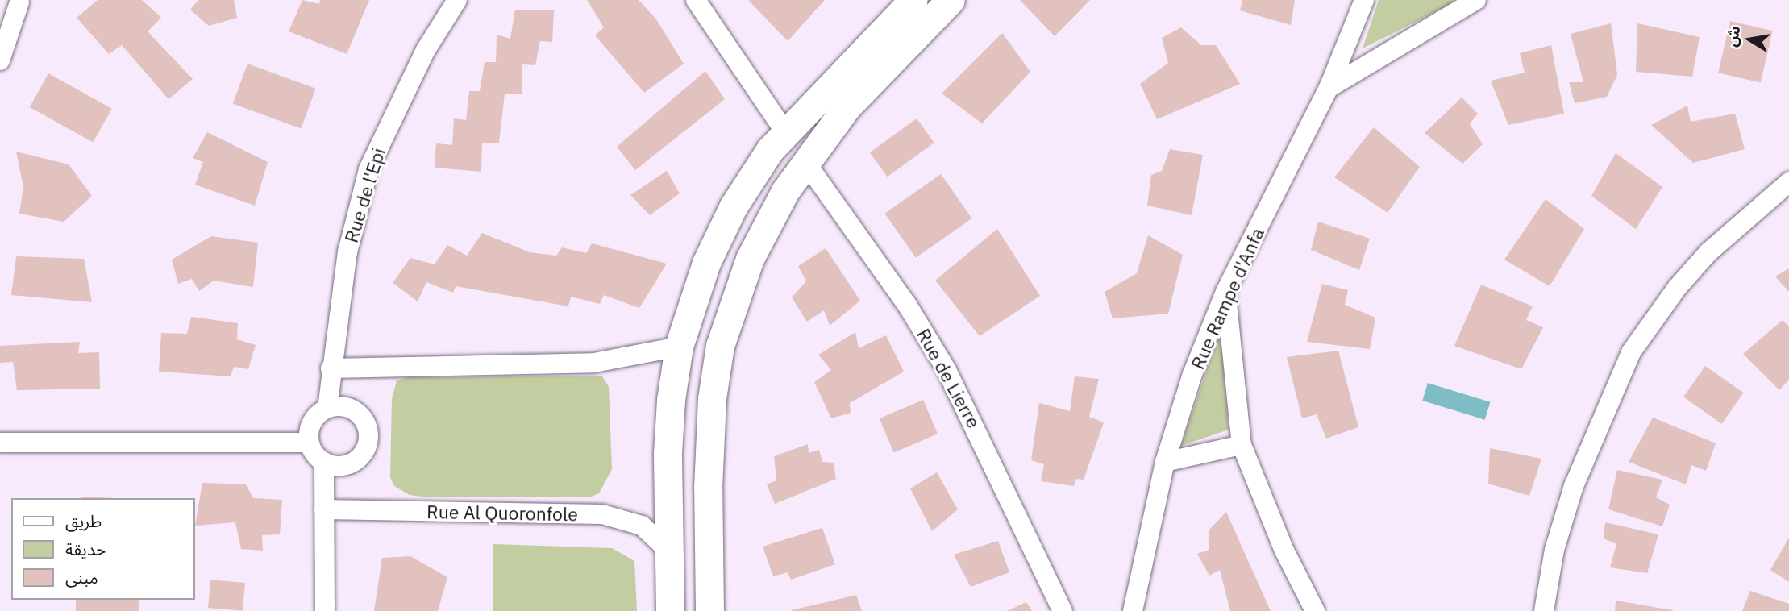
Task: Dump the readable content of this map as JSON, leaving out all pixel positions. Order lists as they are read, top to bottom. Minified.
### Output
{"streets":{"street":["Rue de l'Epi","Rue Rampe d'Anfa","Rue de Lierre","Rue Al Quoronfole"]},"legend":["طريق","حديقة","مبنى"],"north":"left"}
